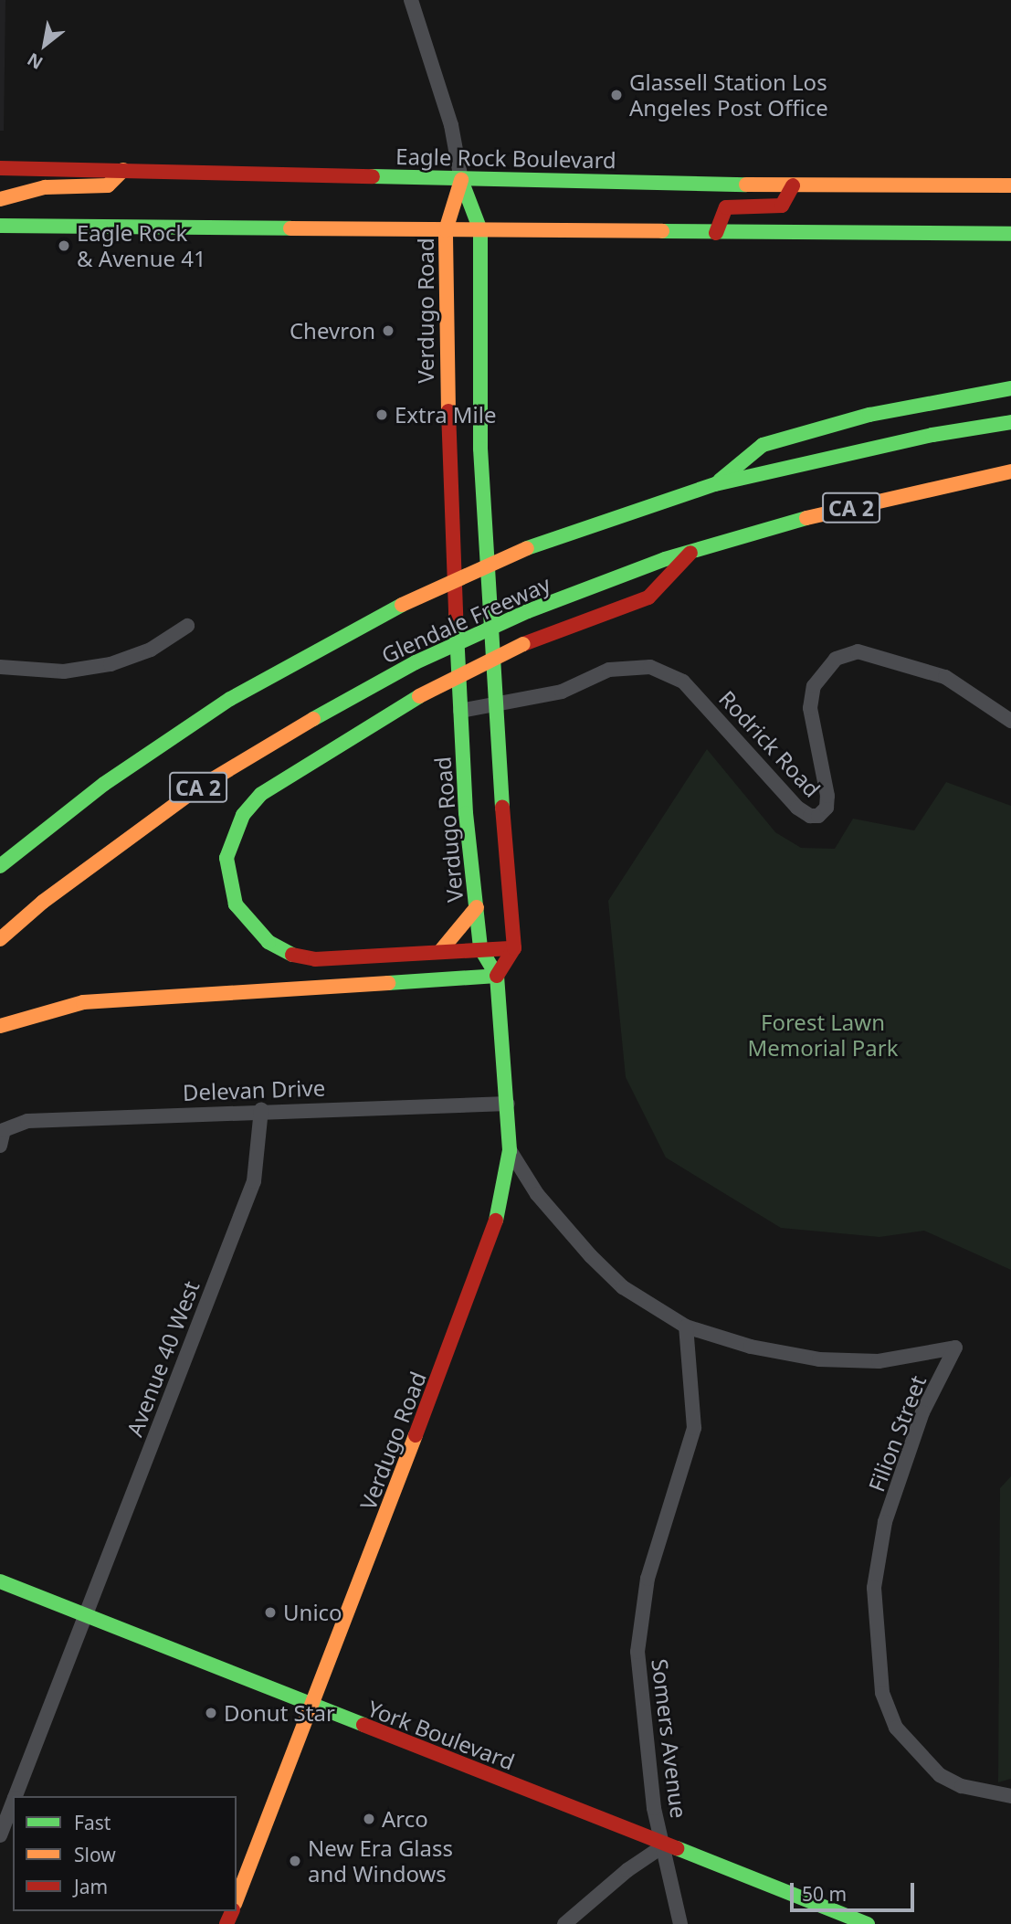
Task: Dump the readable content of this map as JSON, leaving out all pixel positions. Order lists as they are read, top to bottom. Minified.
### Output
{"streets":{"main road":["Eagle Rock Boulevard","Verdugo Road","CA 2","Glendale Freeway","York Boulevard"],"street":["Rodrick Road","Delevan Drive","Avenue 40 West","Filion Street","Somers Avenue"]},"crossings":[["Eagle Rock Boulevard","Verdugo Road"],["Verdugo Road","Rodrick Road"],["Verdugo Road","Delevan Drive"],["Verdugo Road","Filion Street"],["Verdugo Road","York Boulevard"],["Delevan Drive","Avenue 40 West"],["Avenue 40 West","York Boulevard"],["Filion Street","Somers Avenue"],["York Boulevard","Somers Avenue"]],"parks":["Forest Lawn Memorial Park"],"places":["Glassell Station Los Angeles Post Office","Eagle Rock & Avenue 41","Chevron","Extra Mile","Unico","Donut Star","Arco","New Era Glass and Windows"],"legend":["Fast","Slow","Jam"],"scale_bar":"50 m","north":"bottom left"}
